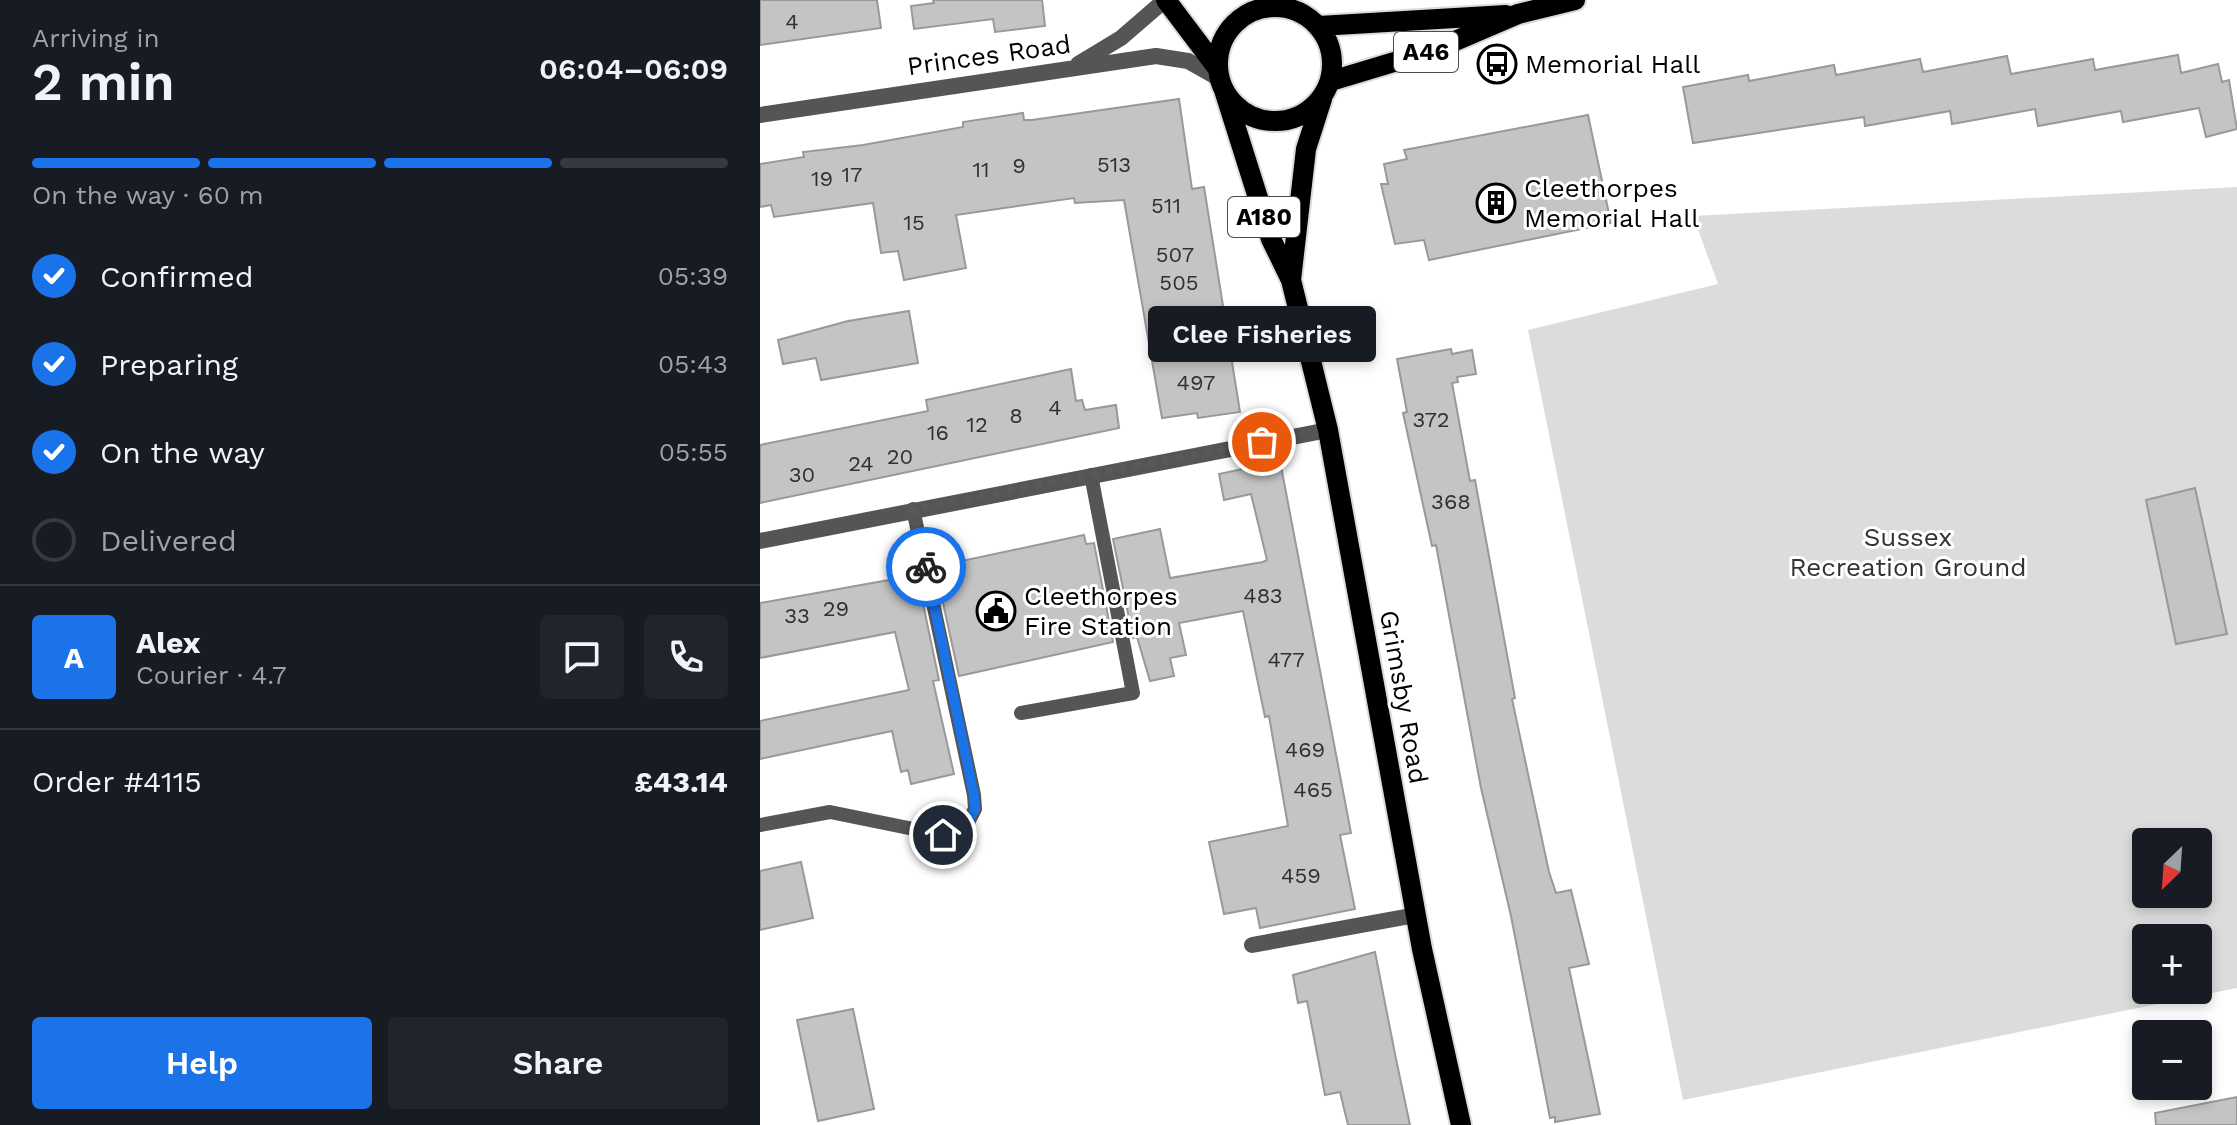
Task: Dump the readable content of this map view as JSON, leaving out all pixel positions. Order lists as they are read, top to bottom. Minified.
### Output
{"streets":{"main road":["A46","A180","Grimsby Road"],"street":["Princes Road"]},"crossings":[["A46","Princes Road"],["A46","Grimsby Road"],["Princes Road","Grimsby Road"]],"parks":["Sussex Recreation Ground"],"places":{"bus stop":["Memorial Hall"],"building":["Cleethorpes Memorial Hall"],"other":["Clee Fisheries"],"public building":["Cleethorpes Fire Station"]},"house_numbers":["4","513","9","11","17","19","511","15","507","505","497","4","8","372","12","16","20","24","30","368","483","29","33","477","469","465","459"],"north":"bottom left","page":{"heading":["2 min","Arriving in","06:04–06:09"],"panel":["Alex","Courier · 4.7","Order #4115","£43.14"],"bar":"On the way · 60 m","list":[["Confirmed","05:39"],["Preparing","05:43"],["On the way","05:55"],"Delivered"],"bubble":"Clee Fisheries","round":"A","map_buttons":["+","−"],"buttons":["Help","Share"]}}
